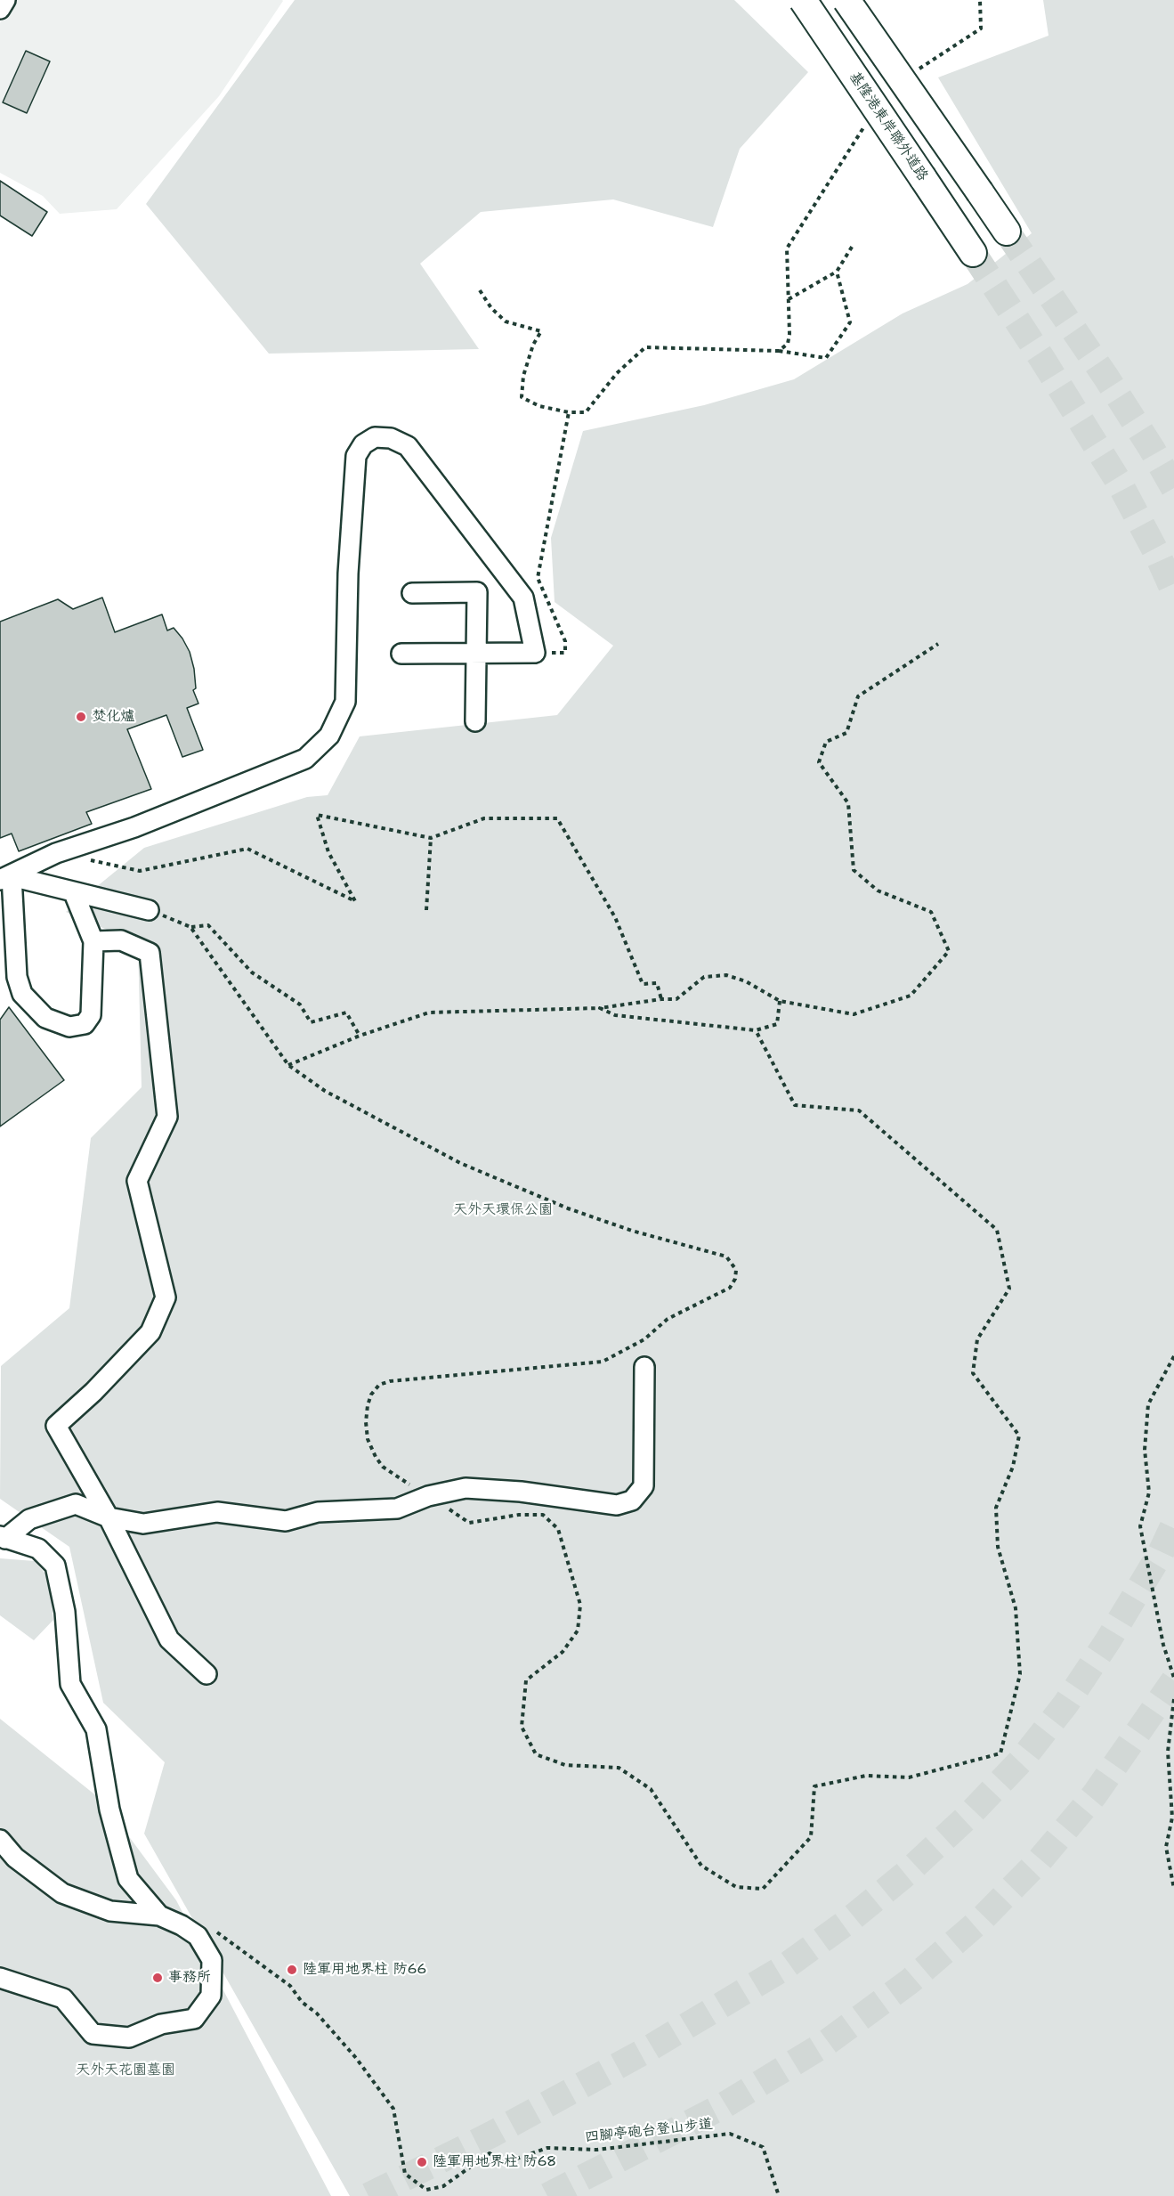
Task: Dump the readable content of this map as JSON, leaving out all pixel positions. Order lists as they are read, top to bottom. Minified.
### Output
{"streets":{"highway":["基隆港東岸聯外道路"],"path":["四腳亭砲台登山步道"]},"parks":["天外天環保公園","天外天花園墓園"],"places":["焚化爐","陸軍用地界柱 防66","事務所","陸軍用地界柱 防68"]}
